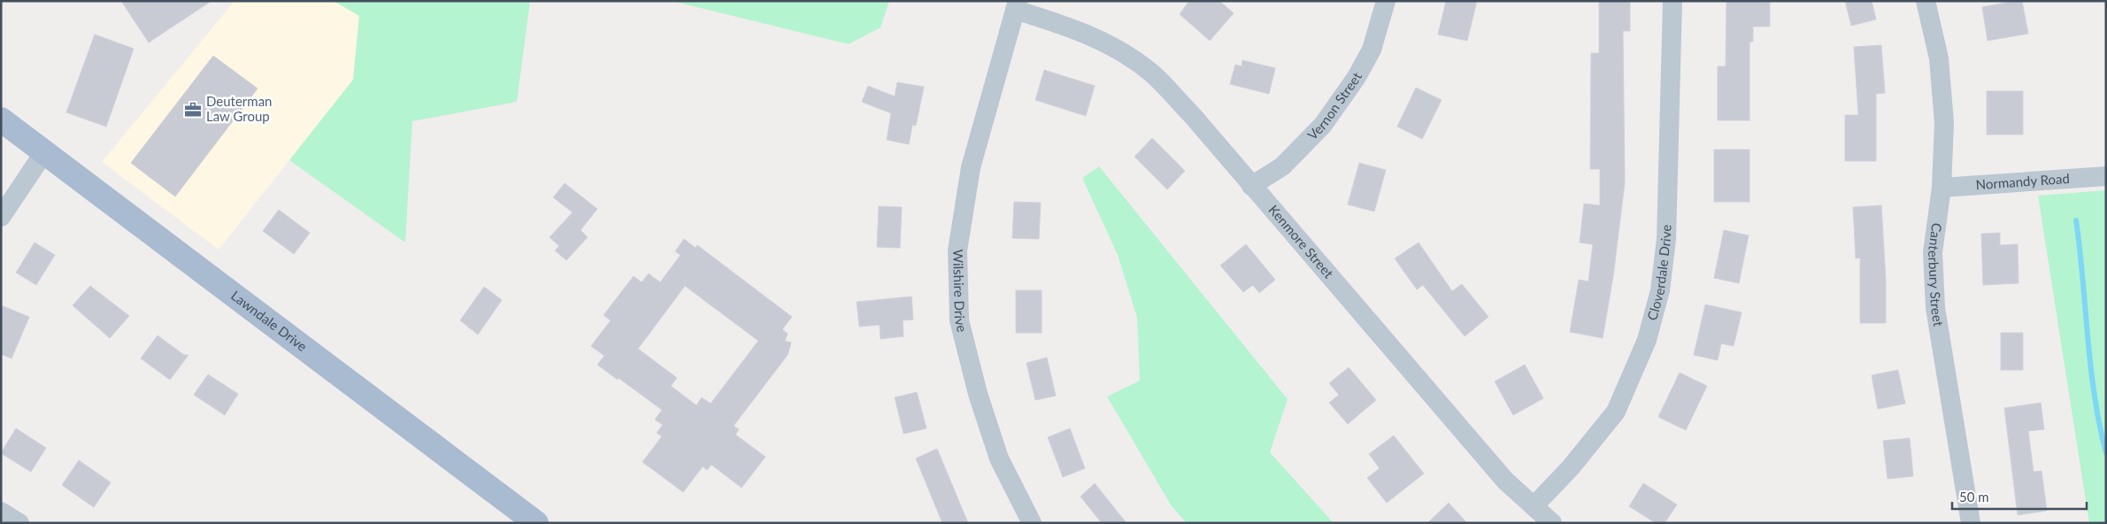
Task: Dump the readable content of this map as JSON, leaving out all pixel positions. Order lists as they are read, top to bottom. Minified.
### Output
{"streets":{"main road":["Lawndale Drive"],"street":["Vernon Street","Normandy Road","Kenmore Street","Cloverdale Drive","Canterbury Street","Wilshire Drive"]},"crossings":[["Vernon Street","Kenmore Street"],["Normandy Road","Canterbury Street"],["Kenmore Street","Cloverdale Drive"],["Kenmore Street","Wilshire Drive"]],"places":{"office":["Deuterman Law Group"]},"scale_bar":"50 m"}
